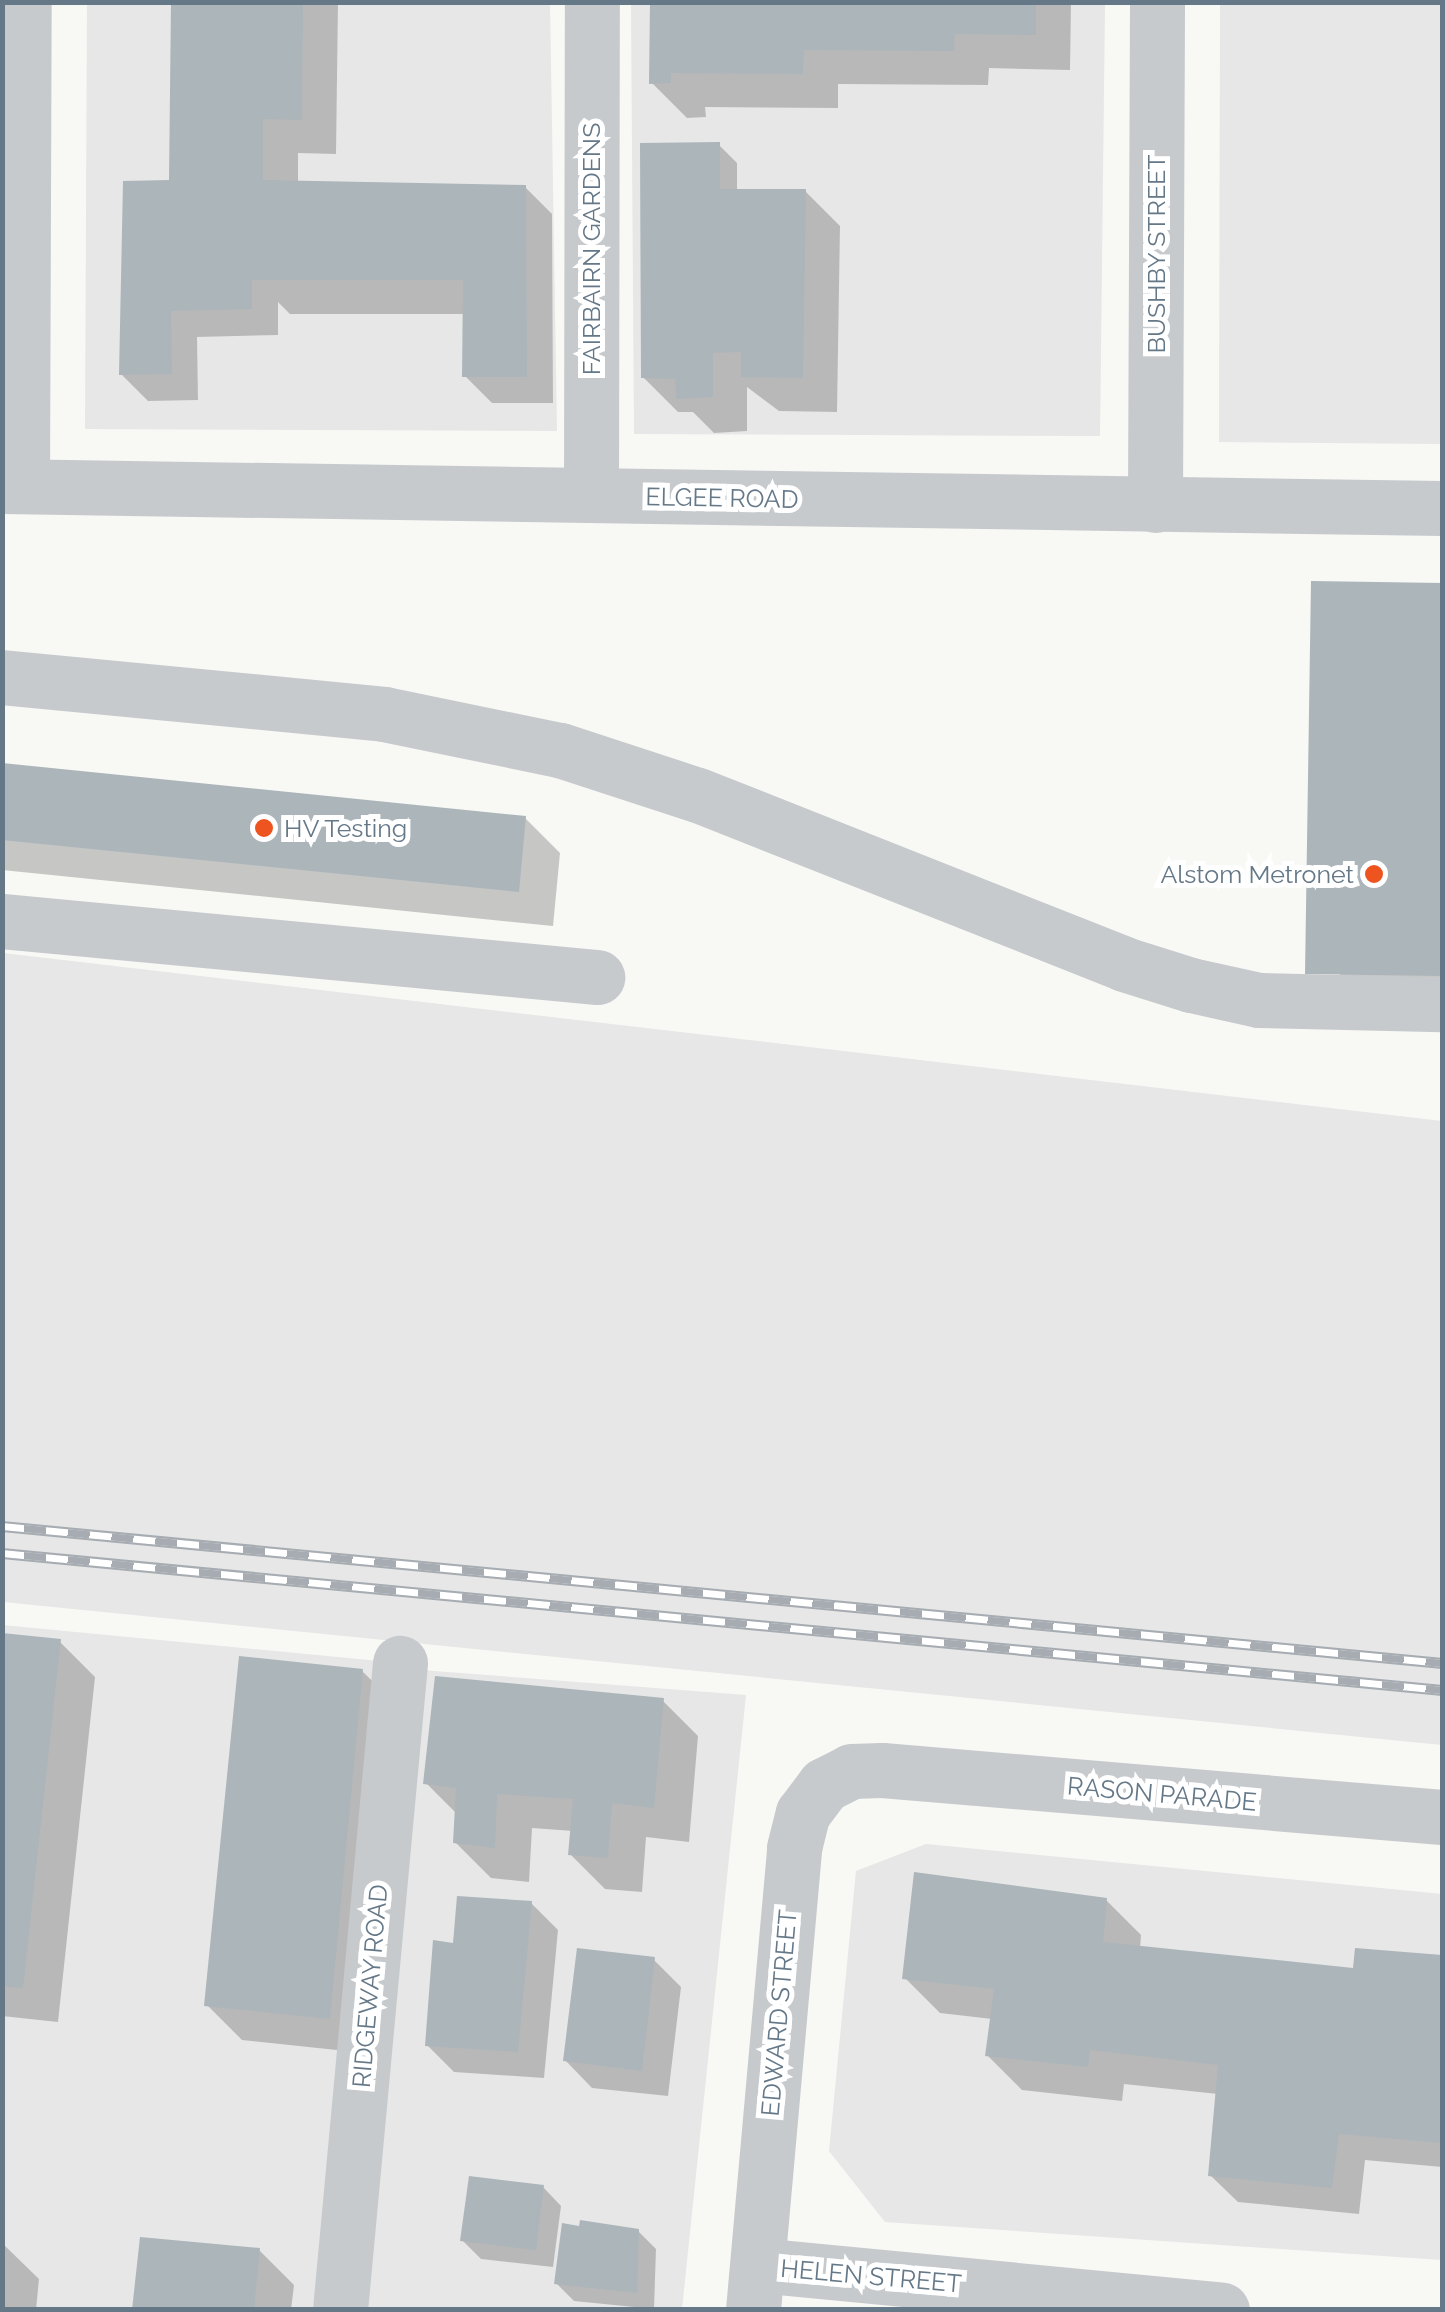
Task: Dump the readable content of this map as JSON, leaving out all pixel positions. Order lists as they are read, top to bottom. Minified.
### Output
{"streets":{"street":["FAIRBAIRN GARDENS","BUSHBY STREET","ELGEE ROAD","RASON PARADE","RIDGEWAY ROAD","EDWARD STREET","HELEN STREET"]},"crossings":[["FAIRBAIRN GARDENS","ELGEE ROAD"],["BUSHBY STREET","ELGEE ROAD"],["RASON PARADE","EDWARD STREET"],["EDWARD STREET","HELEN STREET"]],"places":["HV Testing","Alstom Metronet"]}
